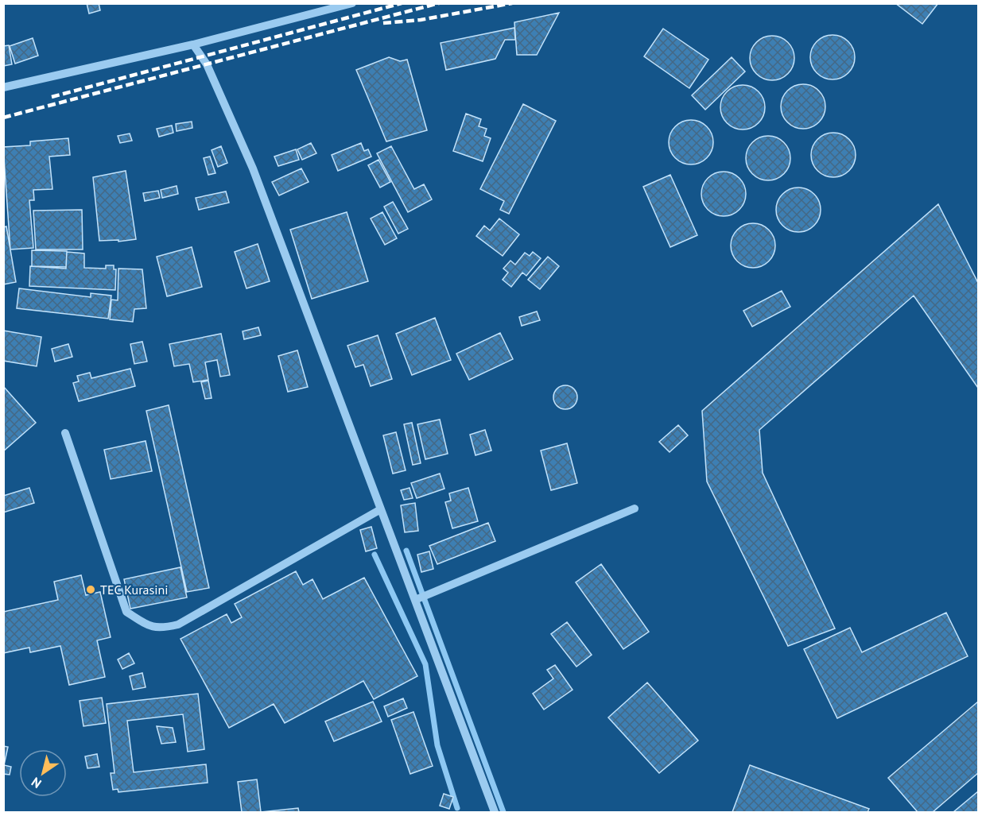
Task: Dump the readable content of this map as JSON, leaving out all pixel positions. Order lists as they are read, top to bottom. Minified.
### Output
{"places":["TEC Kurasini"],"north":"bottom left"}
